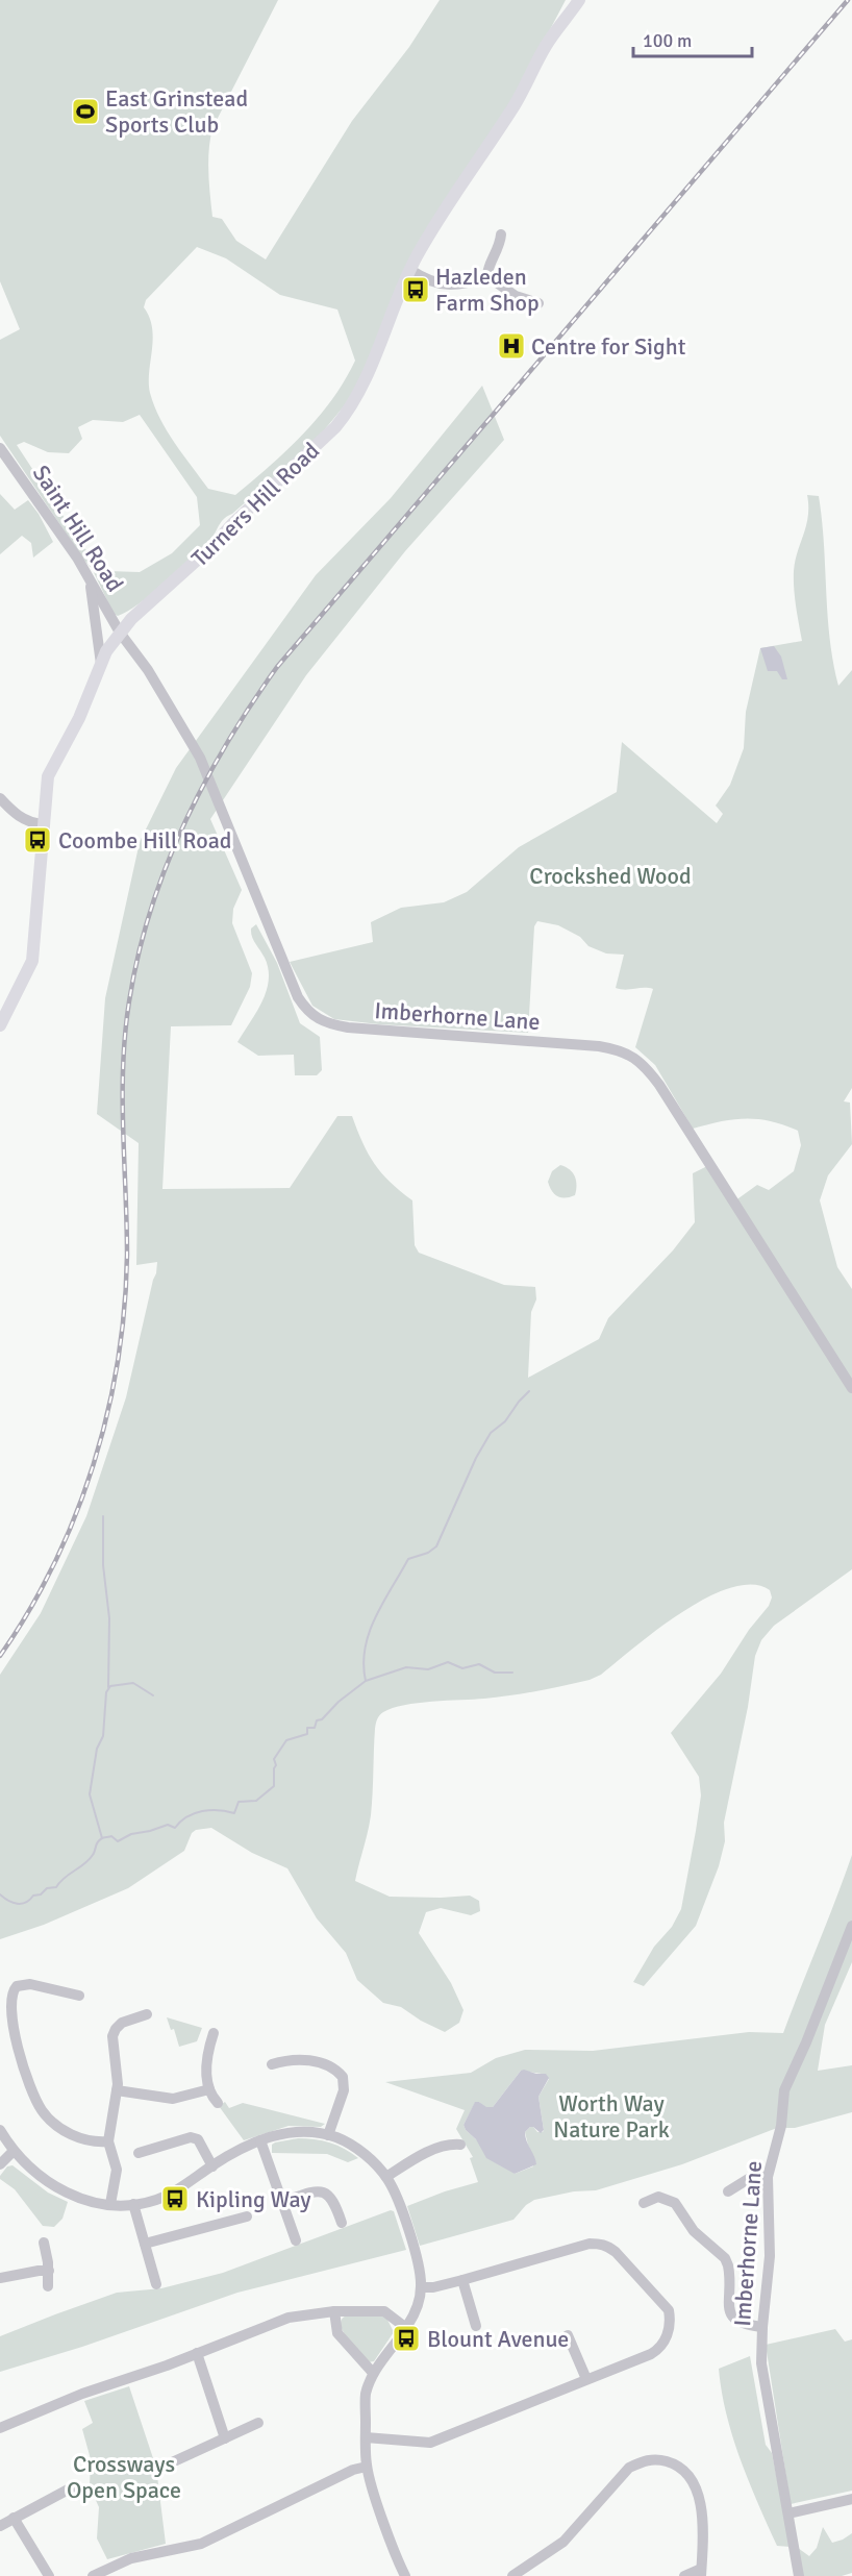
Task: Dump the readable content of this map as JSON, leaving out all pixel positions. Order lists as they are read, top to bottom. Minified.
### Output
{"streets":{"main road":["Turners Hill Road"],"street":["Saint Hill Road","Imberhorne Lane"]},"crossings":[["Turners Hill Road","Saint Hill Road"],["Turners Hill Road","Imberhorne Lane"],["Saint Hill Road","Imberhorne Lane"]],"parks":["Crockshed Wood","Worth Way Nature Park","Crossways Open Space"],"places":{"sports":["East Grinstead Sports Club"],"bus stop":["Hazleden Farm Shop","Coombe Hill Road","Kipling Way","Blount Avenue"],"hospital":["Centre for Sight"]},"scale_bar":"100 m"}
